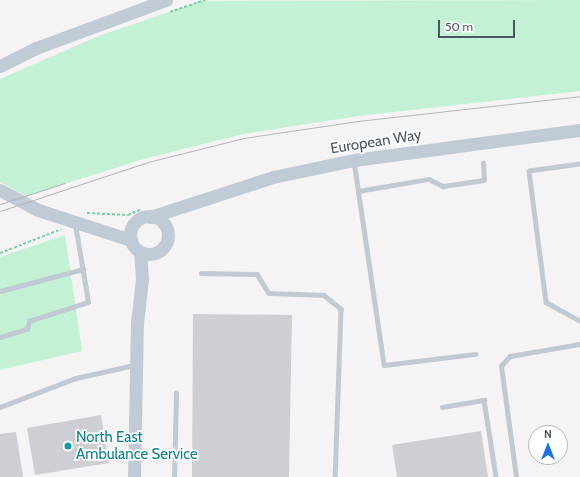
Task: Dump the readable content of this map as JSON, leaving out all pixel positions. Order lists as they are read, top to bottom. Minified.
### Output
{"streets":{"main road":["European Way"]},"places":["North East Ambulance Service"],"scale_bar":"50 m","north":"top"}
